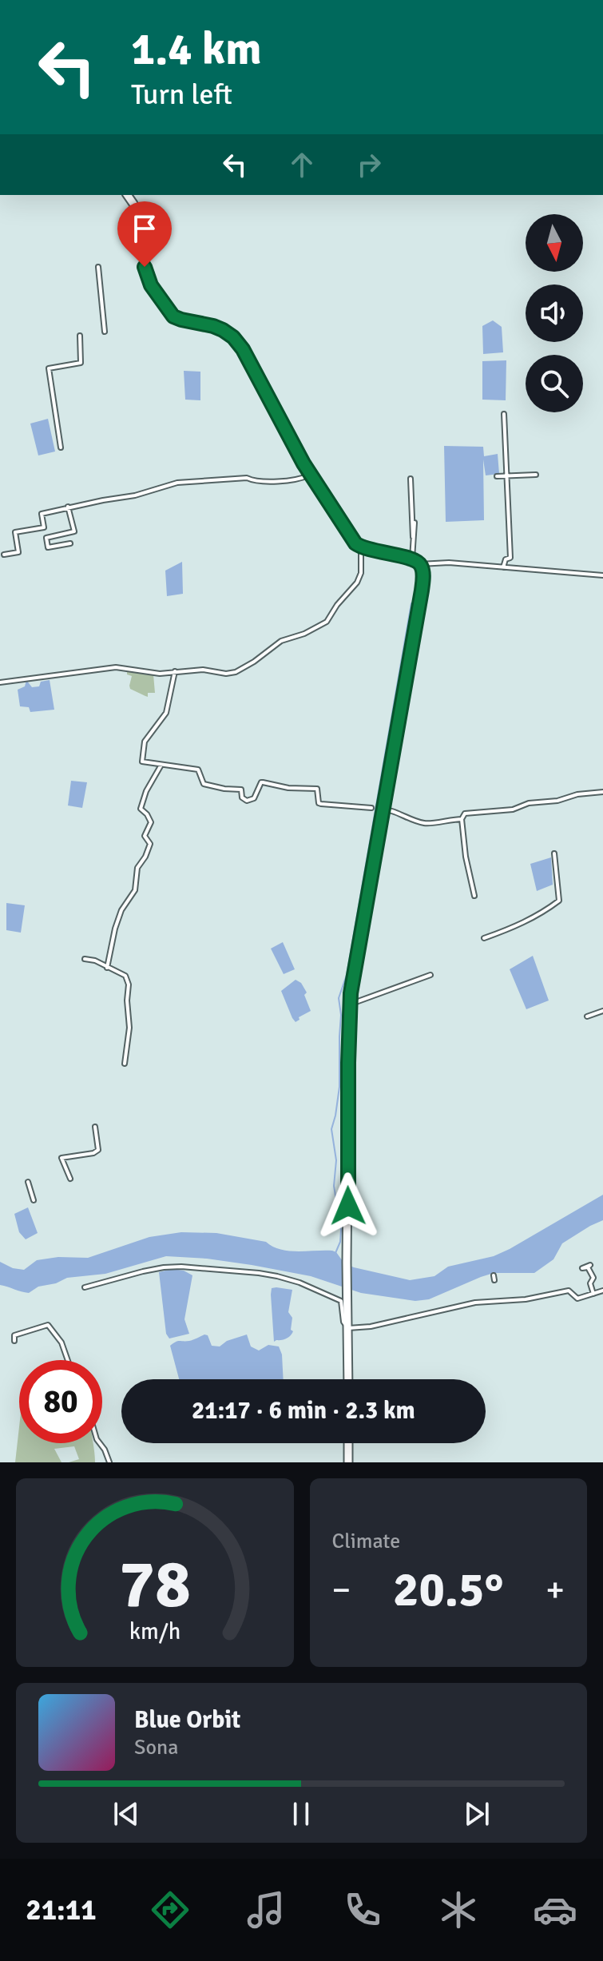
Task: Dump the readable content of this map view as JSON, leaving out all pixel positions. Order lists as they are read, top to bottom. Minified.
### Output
{"north":"bottom","page":{"turn":["1.4 km","Turn left"],"limit":"80","trip":"21:17 · 6 min · 2.3 km","tile":"Climate","heat":["−","20.5°","+"],"song":["Blue Orbit","Sona"],"tabs":"21:11","gauge":["78","km/h"]}}
